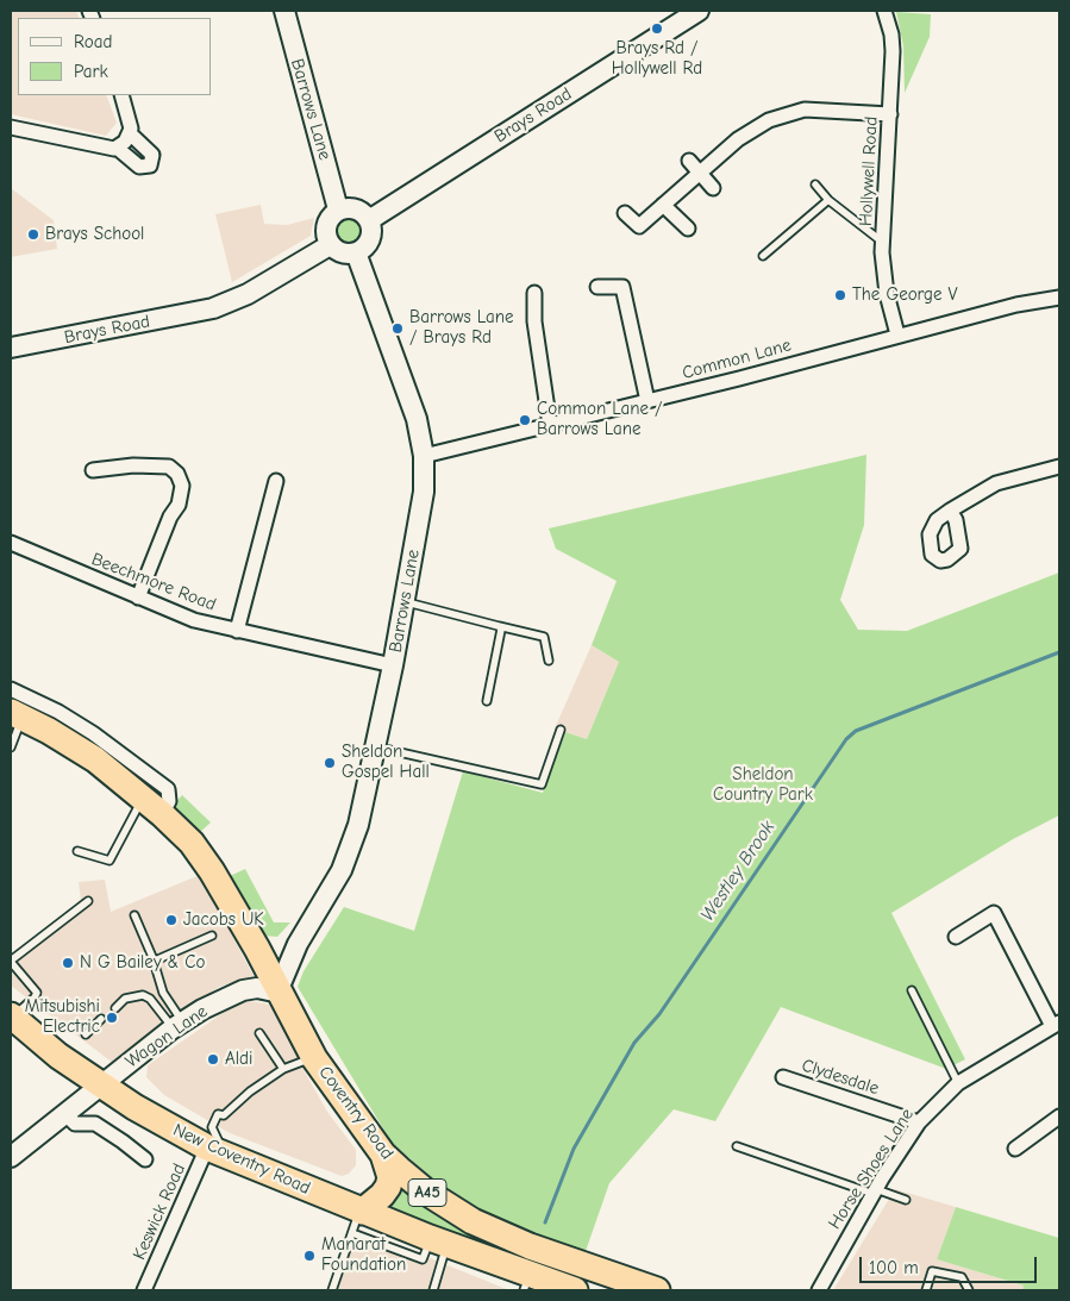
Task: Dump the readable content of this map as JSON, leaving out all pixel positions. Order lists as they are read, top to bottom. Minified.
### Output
{"streets":{"highway":["Coventry Road","New Coventry Road","A45"],"street":["Barrows Lane","Brays Road","Hollywell Road","Common Lane","Beechmore Road","Wagon Lane","Clydesdale","Horse Shoes Lane","Keswick Road"]},"crossings":[["Barrows Lane","Brays Road"],["Barrows Lane","Common Lane"],["Barrows Lane","Beechmore Road"],["Barrows Lane","Wagon Lane"],["Barrows Lane","Coventry Road"],["Hollywell Road","Common Lane"],["Wagon Lane","Coventry Road"],["Wagon Lane","New Coventry Road"],["Clydesdale","Horse Shoes Lane"],["New Coventry Road","A45"],["New Coventry Road","Keswick Road"]],"water":["Westley Brook"],"parks":["Sheldon Country Park"],"places":["Brays Rd / Hollywell Rd","Brays School","The George V","Barrows Lane / Brays Rd","Common Lane / Barrows Lane","Sheldon Gospel Hall","Jacobs UK","N G Bailey & Co","Mitsubishi Electric","Aldi","Manarat Foundation"],"legend":["Road","Park"],"scale_bar":"100 m"}
